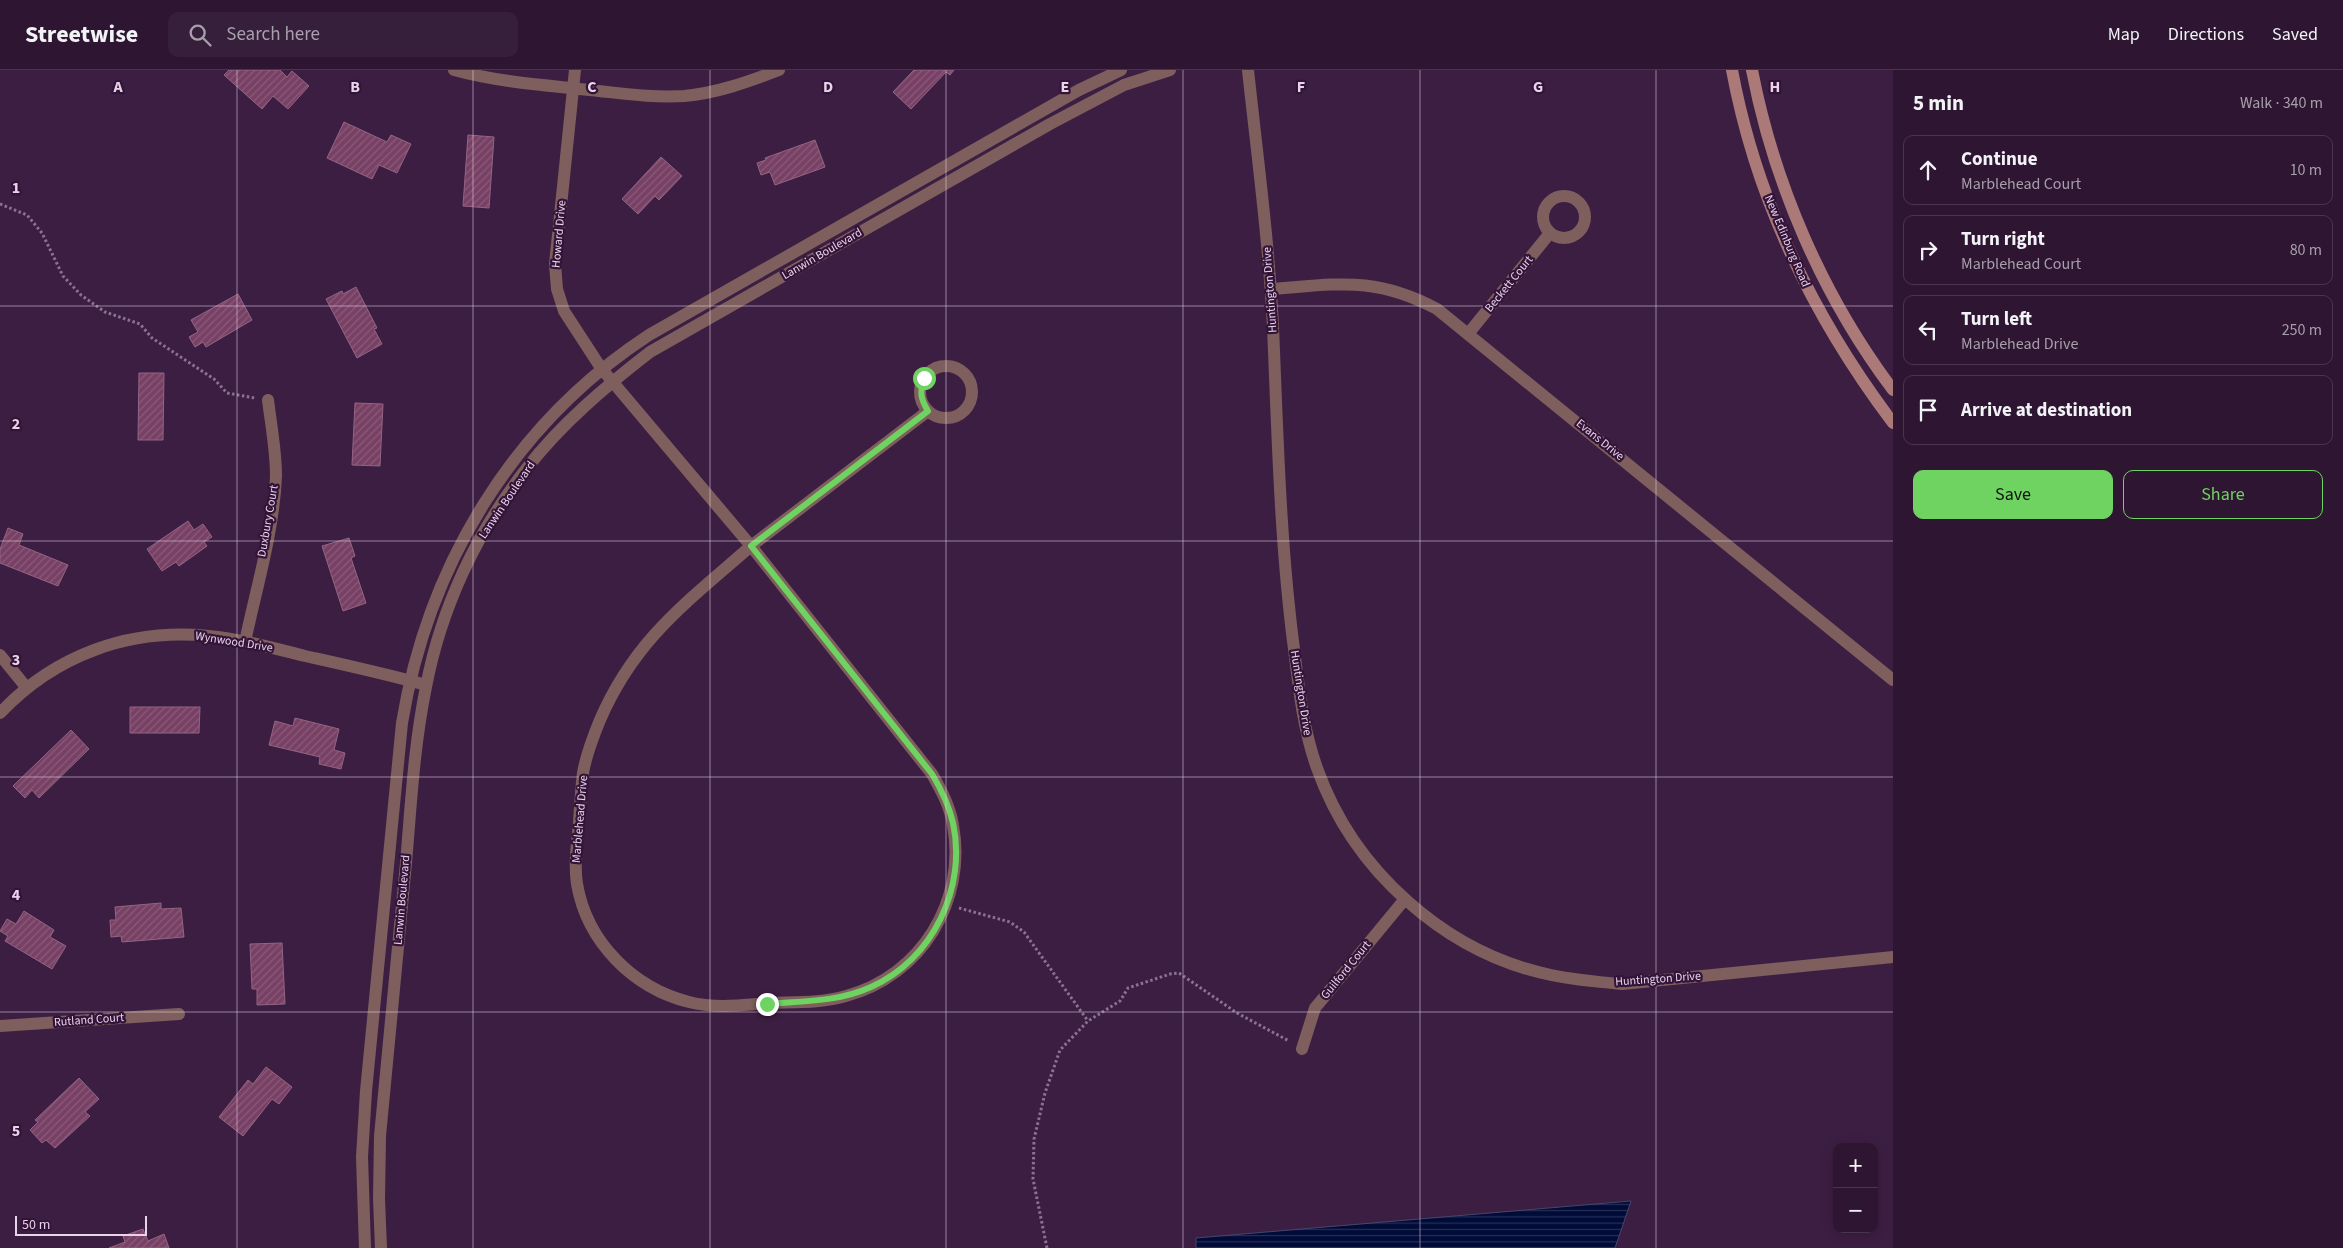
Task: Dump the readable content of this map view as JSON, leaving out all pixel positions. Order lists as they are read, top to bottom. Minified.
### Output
{"streets":{"main road":["New Edinburg Road"],"street":["Howard Drive","Lanwin Boulevard","Beckett Court","Huntington Drive","Evans Drive","Duxbury Court","Wynwood Drive","Marblehead Drive","Guilford Court","Rutland Court"]},"crossings":[["Howard Drive","Lanwin Boulevard"],["Howard Drive","Marblehead Drive"],["Lanwin Boulevard","Wynwood Drive"],["Lanwin Boulevard","Marblehead Drive"],["Beckett Court","Evans Drive"],["Huntington Drive","Evans Drive"],["Huntington Drive","Guilford Court"],["Duxbury Court","Wynwood Drive"]],"scale_bar":"50 m","page":{"header":"Streetwise","search":"Search here","nav":["Map","Directions","Saved"],"heading":["5 min","Walk · 340 m"],"list":[["Continue","Marblehead Court","10 m"],["Turn right","Marblehead Court","80 m"],["Turn left","Marblehead Drive","250 m"],"Arrive at destination"],"buttons":["Save","Share"],"map_buttons":["+","−"],"scale":"50 m"},"grid":{"columns":["A","B","C","D","E","F","G","H"],"rows":["1","2","3","4","5"]}}
